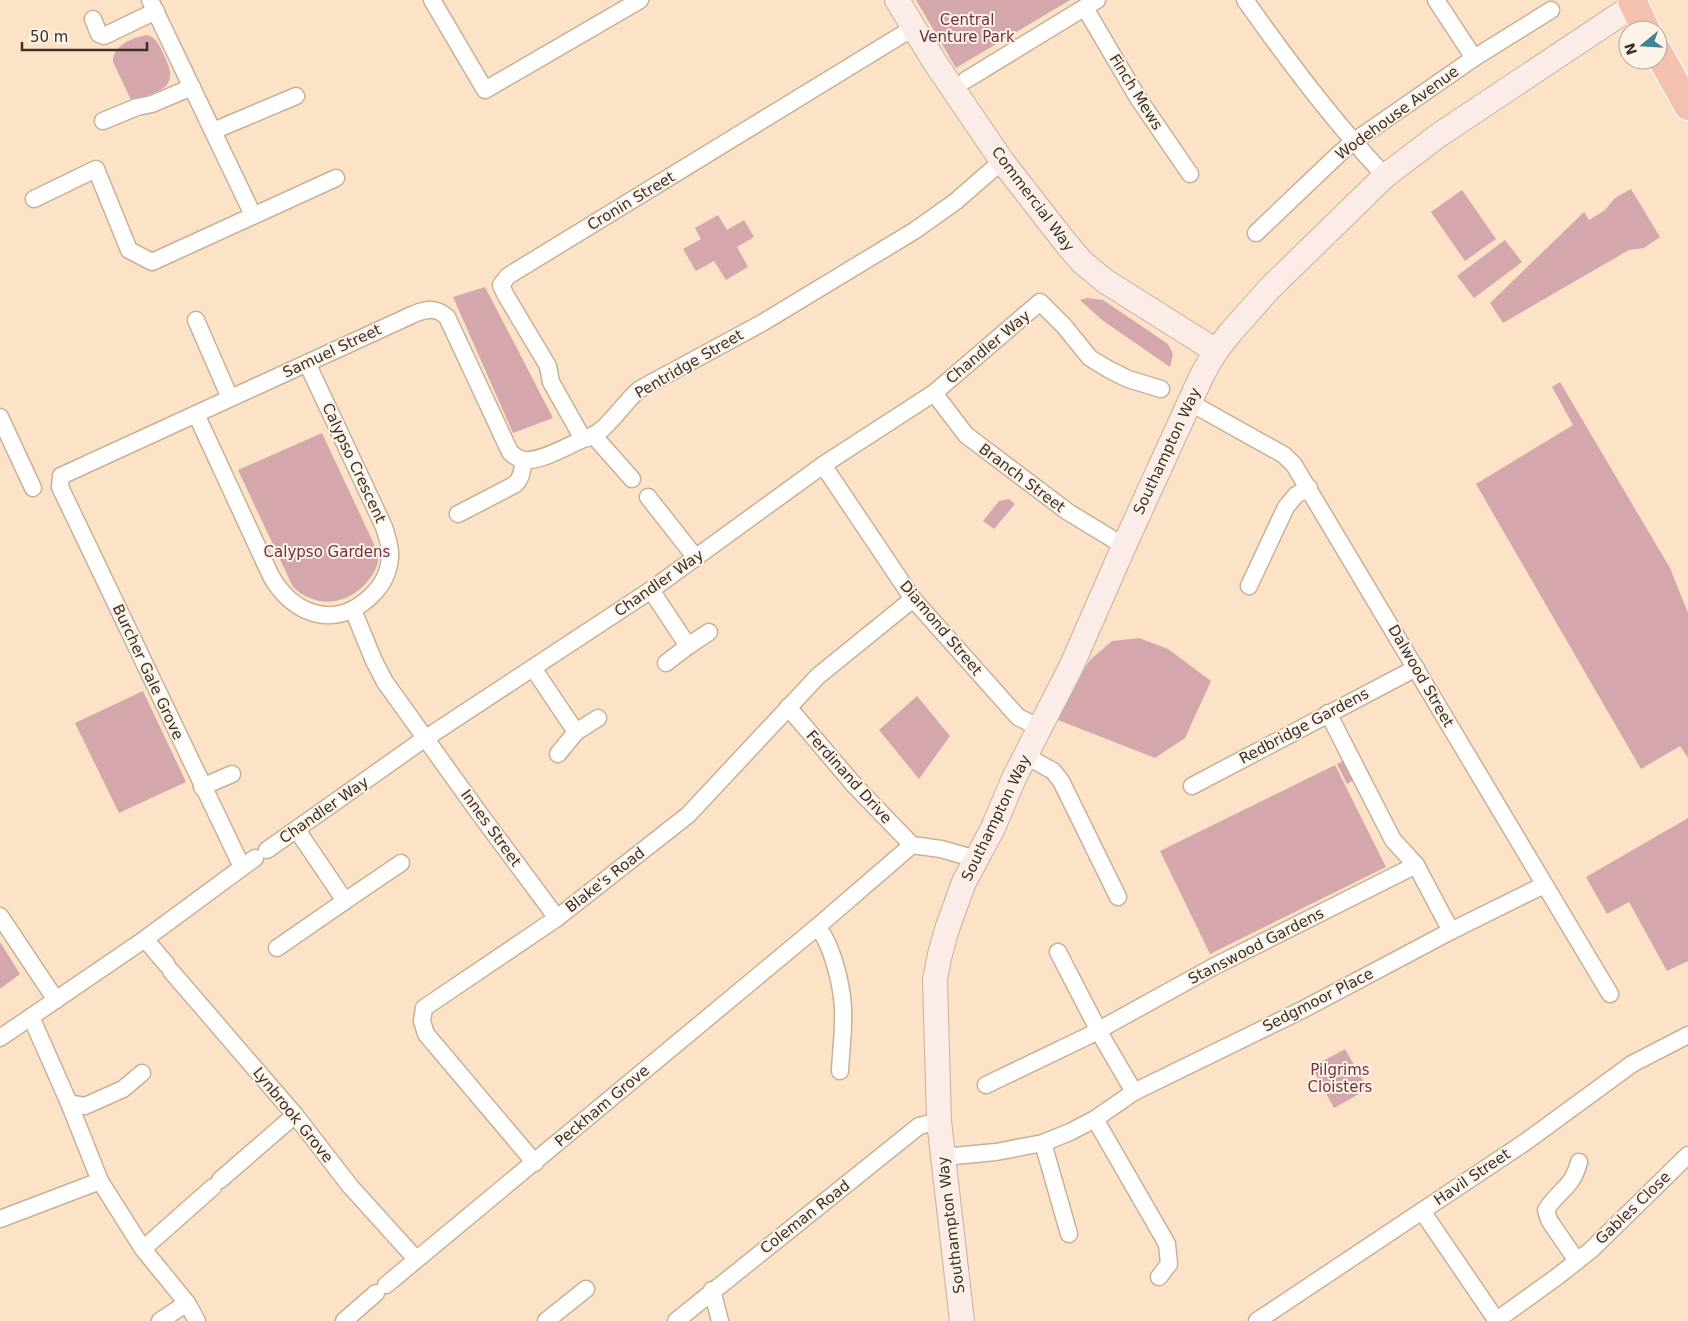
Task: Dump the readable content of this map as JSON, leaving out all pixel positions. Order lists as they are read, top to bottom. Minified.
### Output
{"streets":{"main road":["Commercial Way","Southampton Way"],"street":["Finch Mews","Wodehouse Avenue","Cronin Street","Chandler Way","Samuel Street","Pentridge Street","Calypso Crescent","Branch Street","Diamond Street","Burcher Gale Grove","Dalwood Street","Redbridge Gardens","Ferdinand Drive","Innes Street","Blake's Road","Stanswood Gardens","Sedgmoor Place","Peckham Grove","Lynbrook Grove","Havil Street","Gables Close","Coleman Road"]},"crossings":[["Commercial Way","Cronin Street"],["Commercial Way","Pentridge Street"],["Commercial Way","Southampton Way"],["Cronin Street","Pentridge Street"],["Chandler Way","Branch Street"],["Chandler Way","Diamond Street"],["Chandler Way","Burcher Gale Grove"],["Chandler Way","Innes Street"],["Chandler Way","Lynbrook Grove"],["Samuel Street","Pentridge Street"],["Samuel Street","Calypso Crescent"],["Samuel Street","Burcher Gale Grove"],["Southampton Way","Branch Street"],["Southampton Way","Diamond Street"],["Southampton Way","Dalwood Street"],["Southampton Way","Sedgmoor Place"],["Southampton Way","Coleman Road"],["Diamond Street","Blake's Road"],["Dalwood Street","Redbridge Gardens"],["Dalwood Street","Sedgmoor Place"],["Ferdinand Drive","Blake's Road"],["Ferdinand Drive","Peckham Grove"],["Innes Street","Blake's Road"],["Blake's Road","Peckham Grove"],["Peckham Grove","Lynbrook Grove"]],"parks":["Central Venture Park","Calypso Gardens","Pilgrims Cloisters"],"scale_bar":"50 m","north":"left"}
